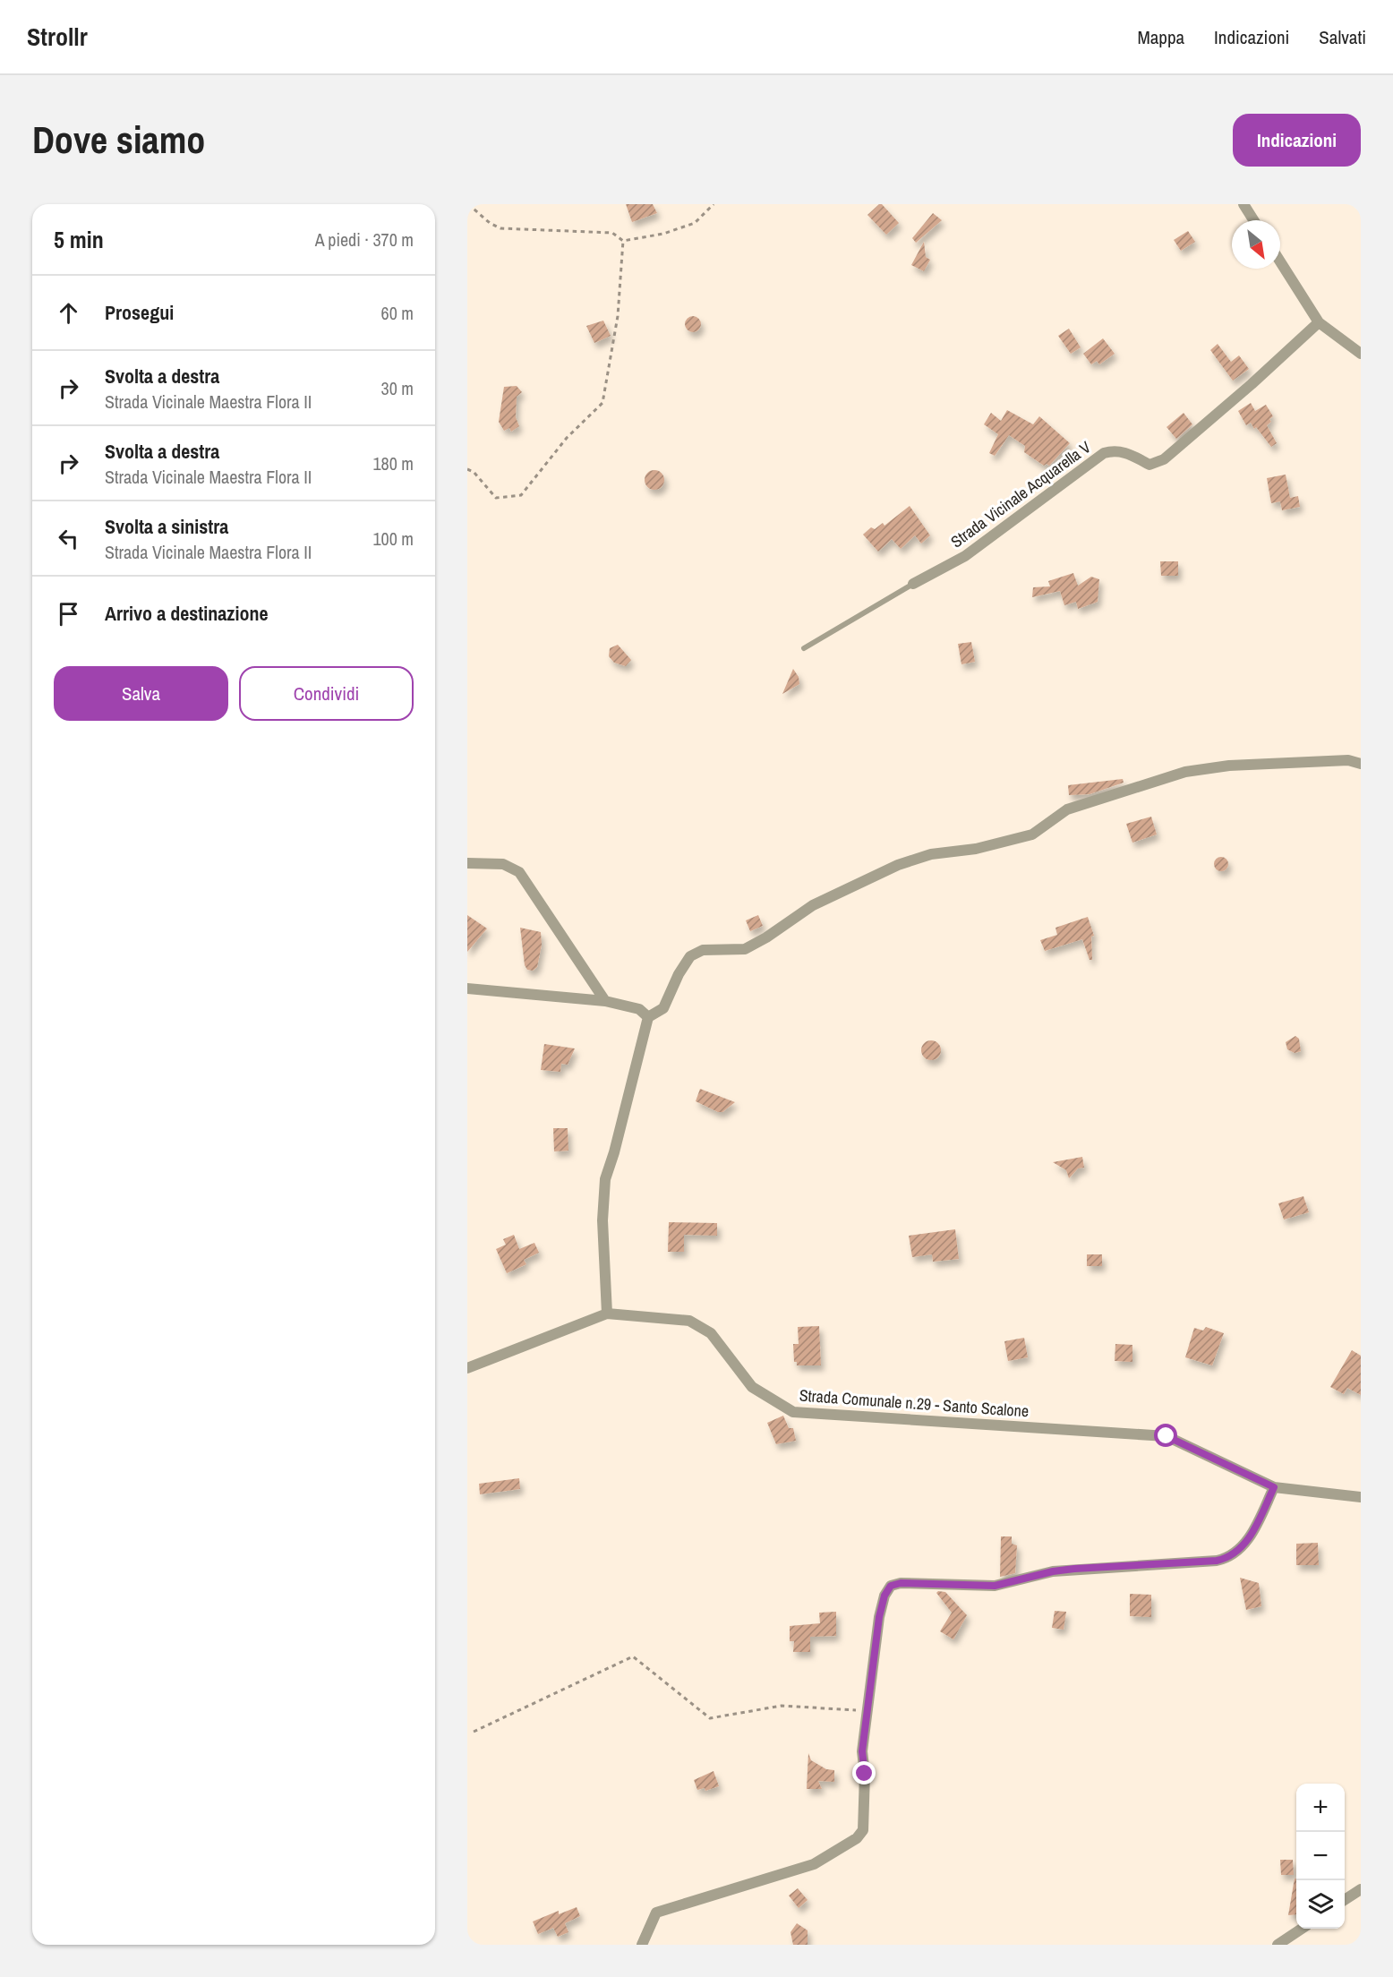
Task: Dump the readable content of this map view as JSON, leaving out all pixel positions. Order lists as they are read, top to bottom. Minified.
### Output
{"streets":{"street":["Strada Vicinale Acquarella V","Strada Comunale n.29 - Santo Scalone"]},"north":"bottom right","page":{"header":"Strollr","nav":["Mappa","Indicazioni","Salvati"],"buttons":["Indicazioni",["Salva","Condividi"]],"title":"Dove siamo","heading":["5 min","A piedi · 370 m"],"list":[["Prosegui","60 m"],["Svolta a destra","Strada Vicinale Maestra Flora II","30 m"],["Svolta a destra","Strada Vicinale Maestra Flora II","180 m"],["Svolta a sinistra","Strada Vicinale Maestra Flora II","100 m"],"Arrivo a destinazione"],"map_buttons":["+","−"]}}
